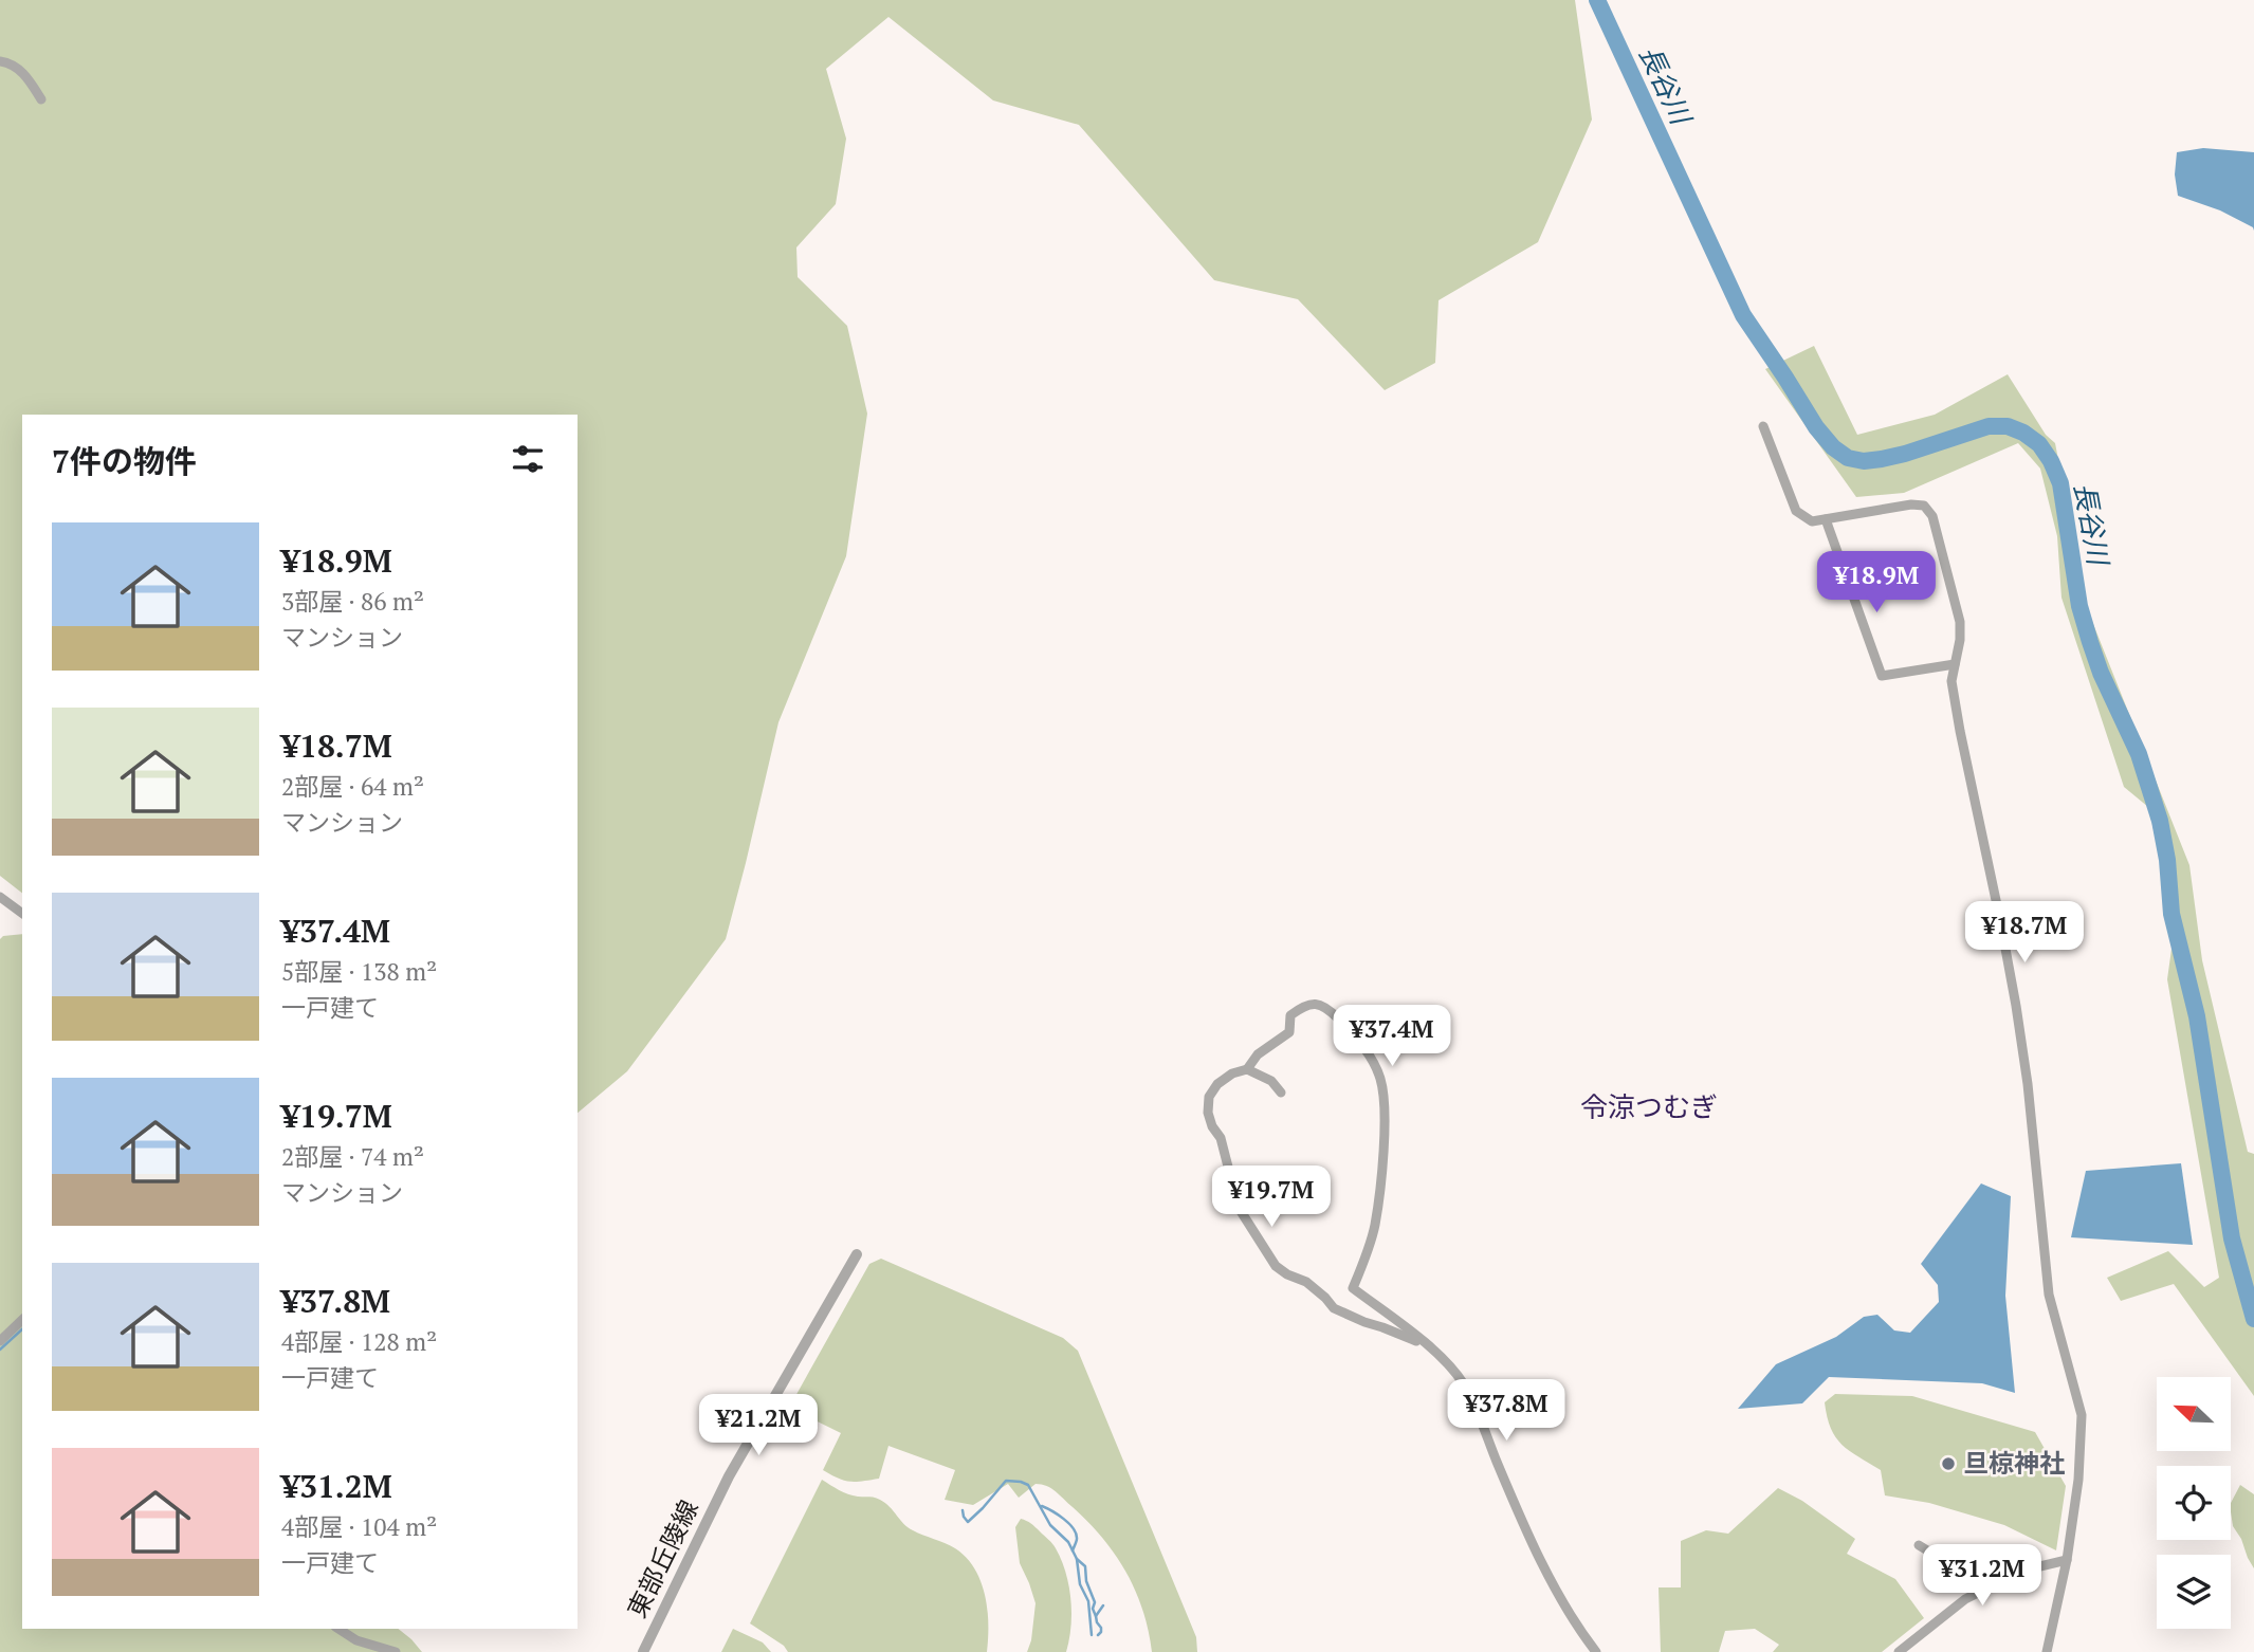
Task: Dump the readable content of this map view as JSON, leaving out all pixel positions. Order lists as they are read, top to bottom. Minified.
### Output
{"streets":{"street":["東部丘陵線"]},"districts":["令涼つむぎ"],"water":["長谷川"],"places":["旦椋神社"],"north":"top left","page":{"heading":"7件の物件","list":[{"name":"¥18.9M","note":"3部屋 · 86 m² · マンション"},{"name":"¥18.7M","note":"2部屋 · 64 m² · マンション"},{"name":"¥37.4M","note":"5部屋 · 138 m² · 一戸建て"},{"name":"¥19.7M","note":"2部屋 · 74 m² · マンション"},{"name":"¥37.8M","note":"4部屋 · 128 m² · 一戸建て"},{"name":"¥31.2M","note":"4部屋 · 104 m² · 一戸建て"}],"price":["¥18.9M","¥18.7M","¥37.4M","¥19.7M","¥37.8M","¥21.2M","¥31.2M"]}}
